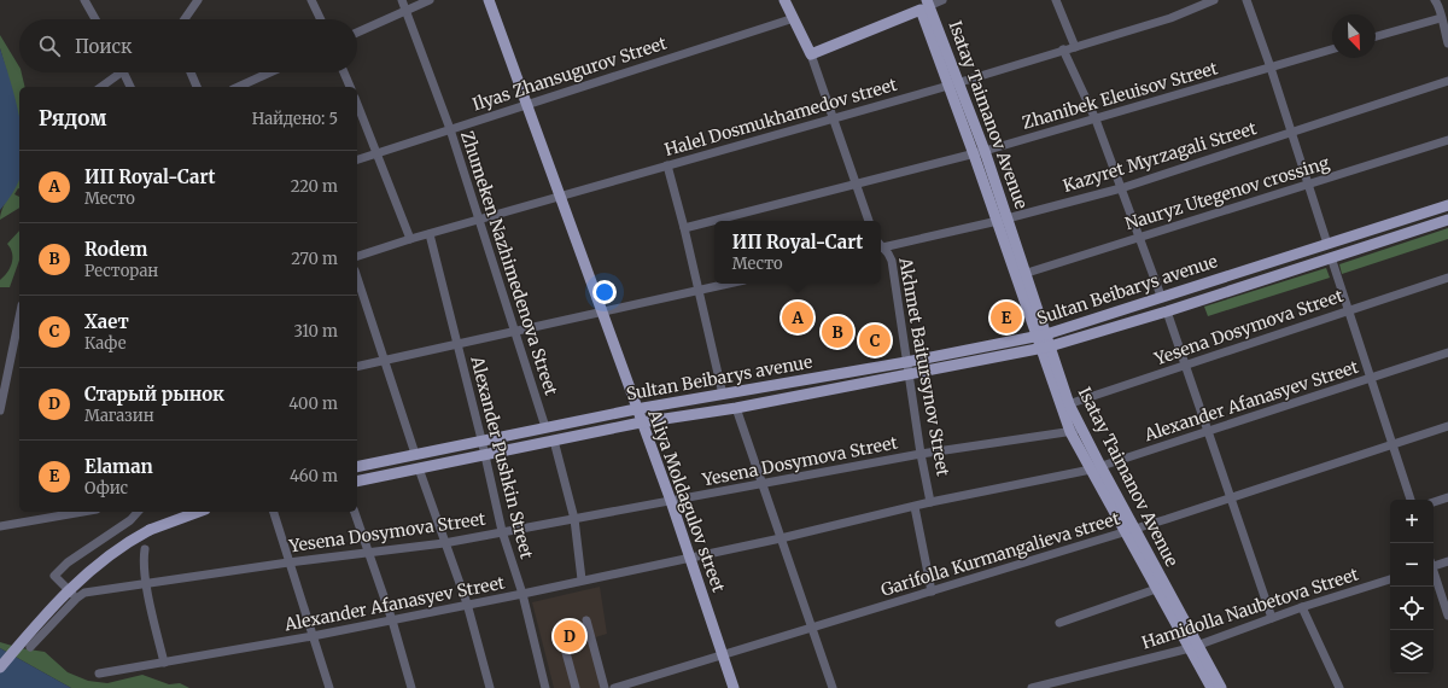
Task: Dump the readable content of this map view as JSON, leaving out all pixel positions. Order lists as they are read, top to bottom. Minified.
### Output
{"streets":{"main road":["Isatay Taimanov Avenue","Sultan Beibarys avenue","Aliya Moldagulov street"],"street":["Ilyas Zhansugurov Street","Zhanibek Eleuisov Street","Halel Dosmukhamedov street","Kazyret Myrzagali Street","Nauryz Utegenov crossing","Zhumeken Nazhimedenova Street","Yesena Dosymova Street","Akhmet Baitursynov Street","Alexander Afanasyev Street","Alexander Pushkin Street","Garifolla Kurmangalieva street","Hamidolla Naubetova Street"]},"crossings":[["Ilyas Zhansugurov Street","Zhumeken Nazhimedenova Street"],["Ilyas Zhansugurov Street","Aliya Moldagulov street"],["Zhanibek Eleuisov Street","Isatay Taimanov Avenue"],["Isatay Taimanov Avenue","Halel Dosmukhamedov street"],["Isatay Taimanov Avenue","Kazyret Myrzagali Street"],["Isatay Taimanov Avenue","Nauryz Utegenov crossing"],["Isatay Taimanov Avenue","Sultan Beibarys avenue"],["Isatay Taimanov Avenue","Yesena Dosymova Street"],["Isatay Taimanov Avenue","Alexander Afanasyev Street"],["Isatay Taimanov Avenue","Garifolla Kurmangalieva street"],["Isatay Taimanov Avenue","Hamidolla Naubetova Street"],["Halel Dosmukhamedov street","Zhumeken Nazhimedenova Street"],["Halel Dosmukhamedov street","Alexander Pushkin Street"],["Halel Dosmukhamedov street","Aliya Moldagulov street"],["Zhumeken Nazhimedenova Street","Sultan Beibarys avenue"],["Sultan Beibarys avenue","Akhmet Baitursynov Street"],["Sultan Beibarys avenue","Alexander Pushkin Street"],["Sultan Beibarys avenue","Aliya Moldagulov street"],["Yesena Dosymova Street","Akhmet Baitursynov Street"],["Yesena Dosymova Street","Alexander Pushkin Street"],["Yesena Dosymova Street","Aliya Moldagulov street"],["Akhmet Baitursynov Street","Alexander Afanasyev Street"],["Alexander Afanasyev Street","Alexander Pushkin Street"],["Alexander Afanasyev Street","Aliya Moldagulov street"],["Aliya Moldagulov street","Garifolla Kurmangalieva street"]],"north":"bottom right","page":{"search":"Поиск","heading":["Рядом","Найдено: 5"],"list":[{"mark":"A","name":"ИП Royal-Cart","note":"Место","value":"220 m"},{"mark":"B","name":"Rodem","note":"Ресторан","value":"270 m"},{"mark":"C","name":"Хает","note":"Кафе","value":"310 m"},{"mark":"D","name":"Старый рынок","note":"Магазин","value":"400 m"},{"mark":"E","name":"Elaman","note":"Офис","value":"460 m"}],"popup":["ИП Royal-Cart","Место"],"pins":["A","E","B","C","D"],"map_buttons":["+","−"]}}
